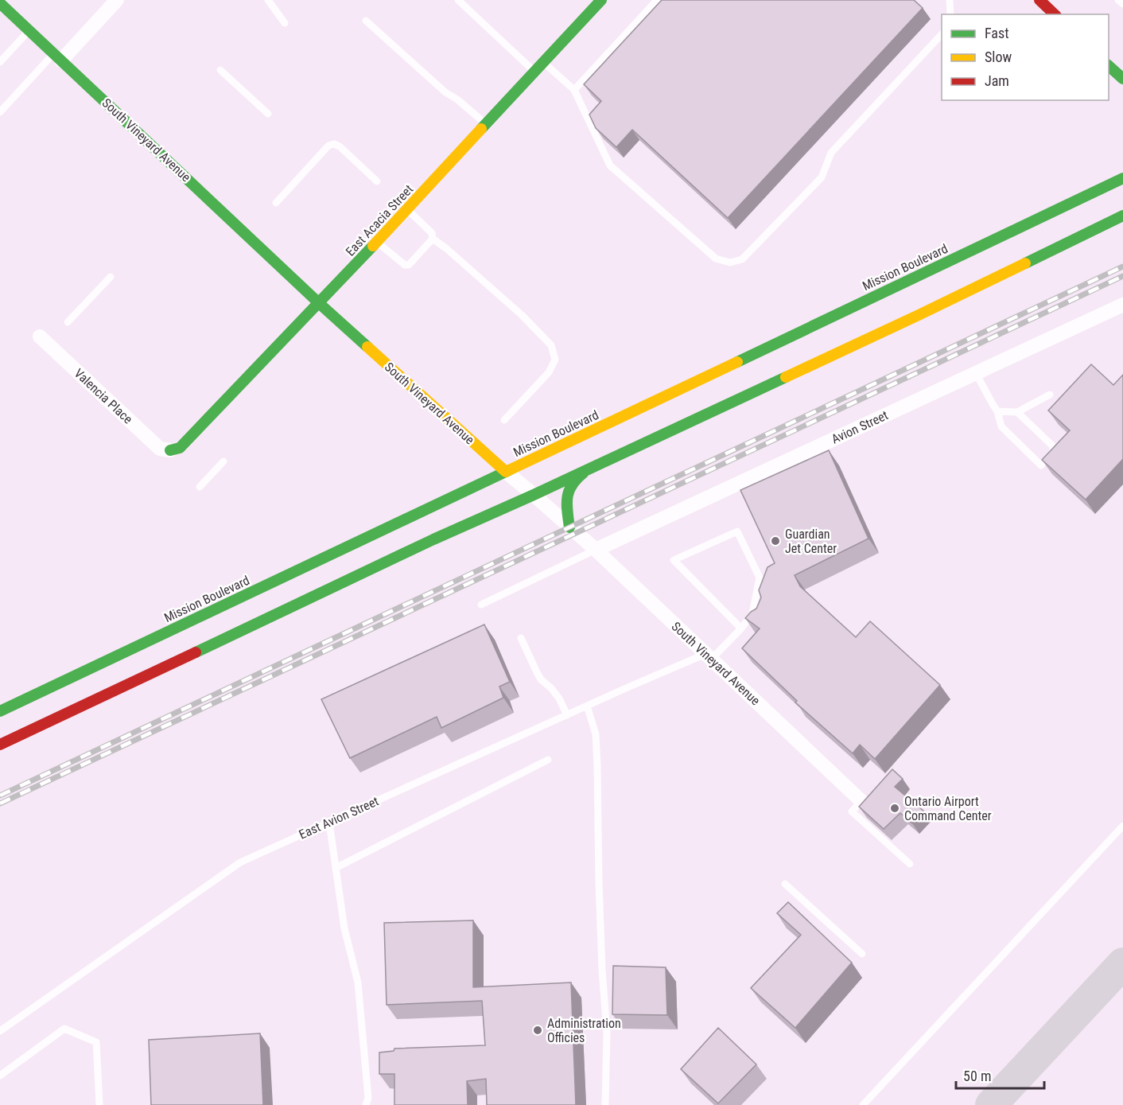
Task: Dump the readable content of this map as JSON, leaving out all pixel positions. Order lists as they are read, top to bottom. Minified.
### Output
{"streets":{"main road":["South Vineyard Avenue","East Acacia Street","Mission Boulevard"],"street":["Valencia Place","Avion Street"],"lane":["East Avion Street"]},"crossings":[["South Vineyard Avenue","East Acacia Street"],["South Vineyard Avenue","Mission Boulevard"],["South Vineyard Avenue","Avion Street"],["South Vineyard Avenue","East Avion Street"],["East Acacia Street","Valencia Place"]],"places":["Guardian Jet Center","Ontario Airport Command Center","Administration Officies"],"legend":["Fast","Slow","Jam"],"scale_bar":"50 m"}
